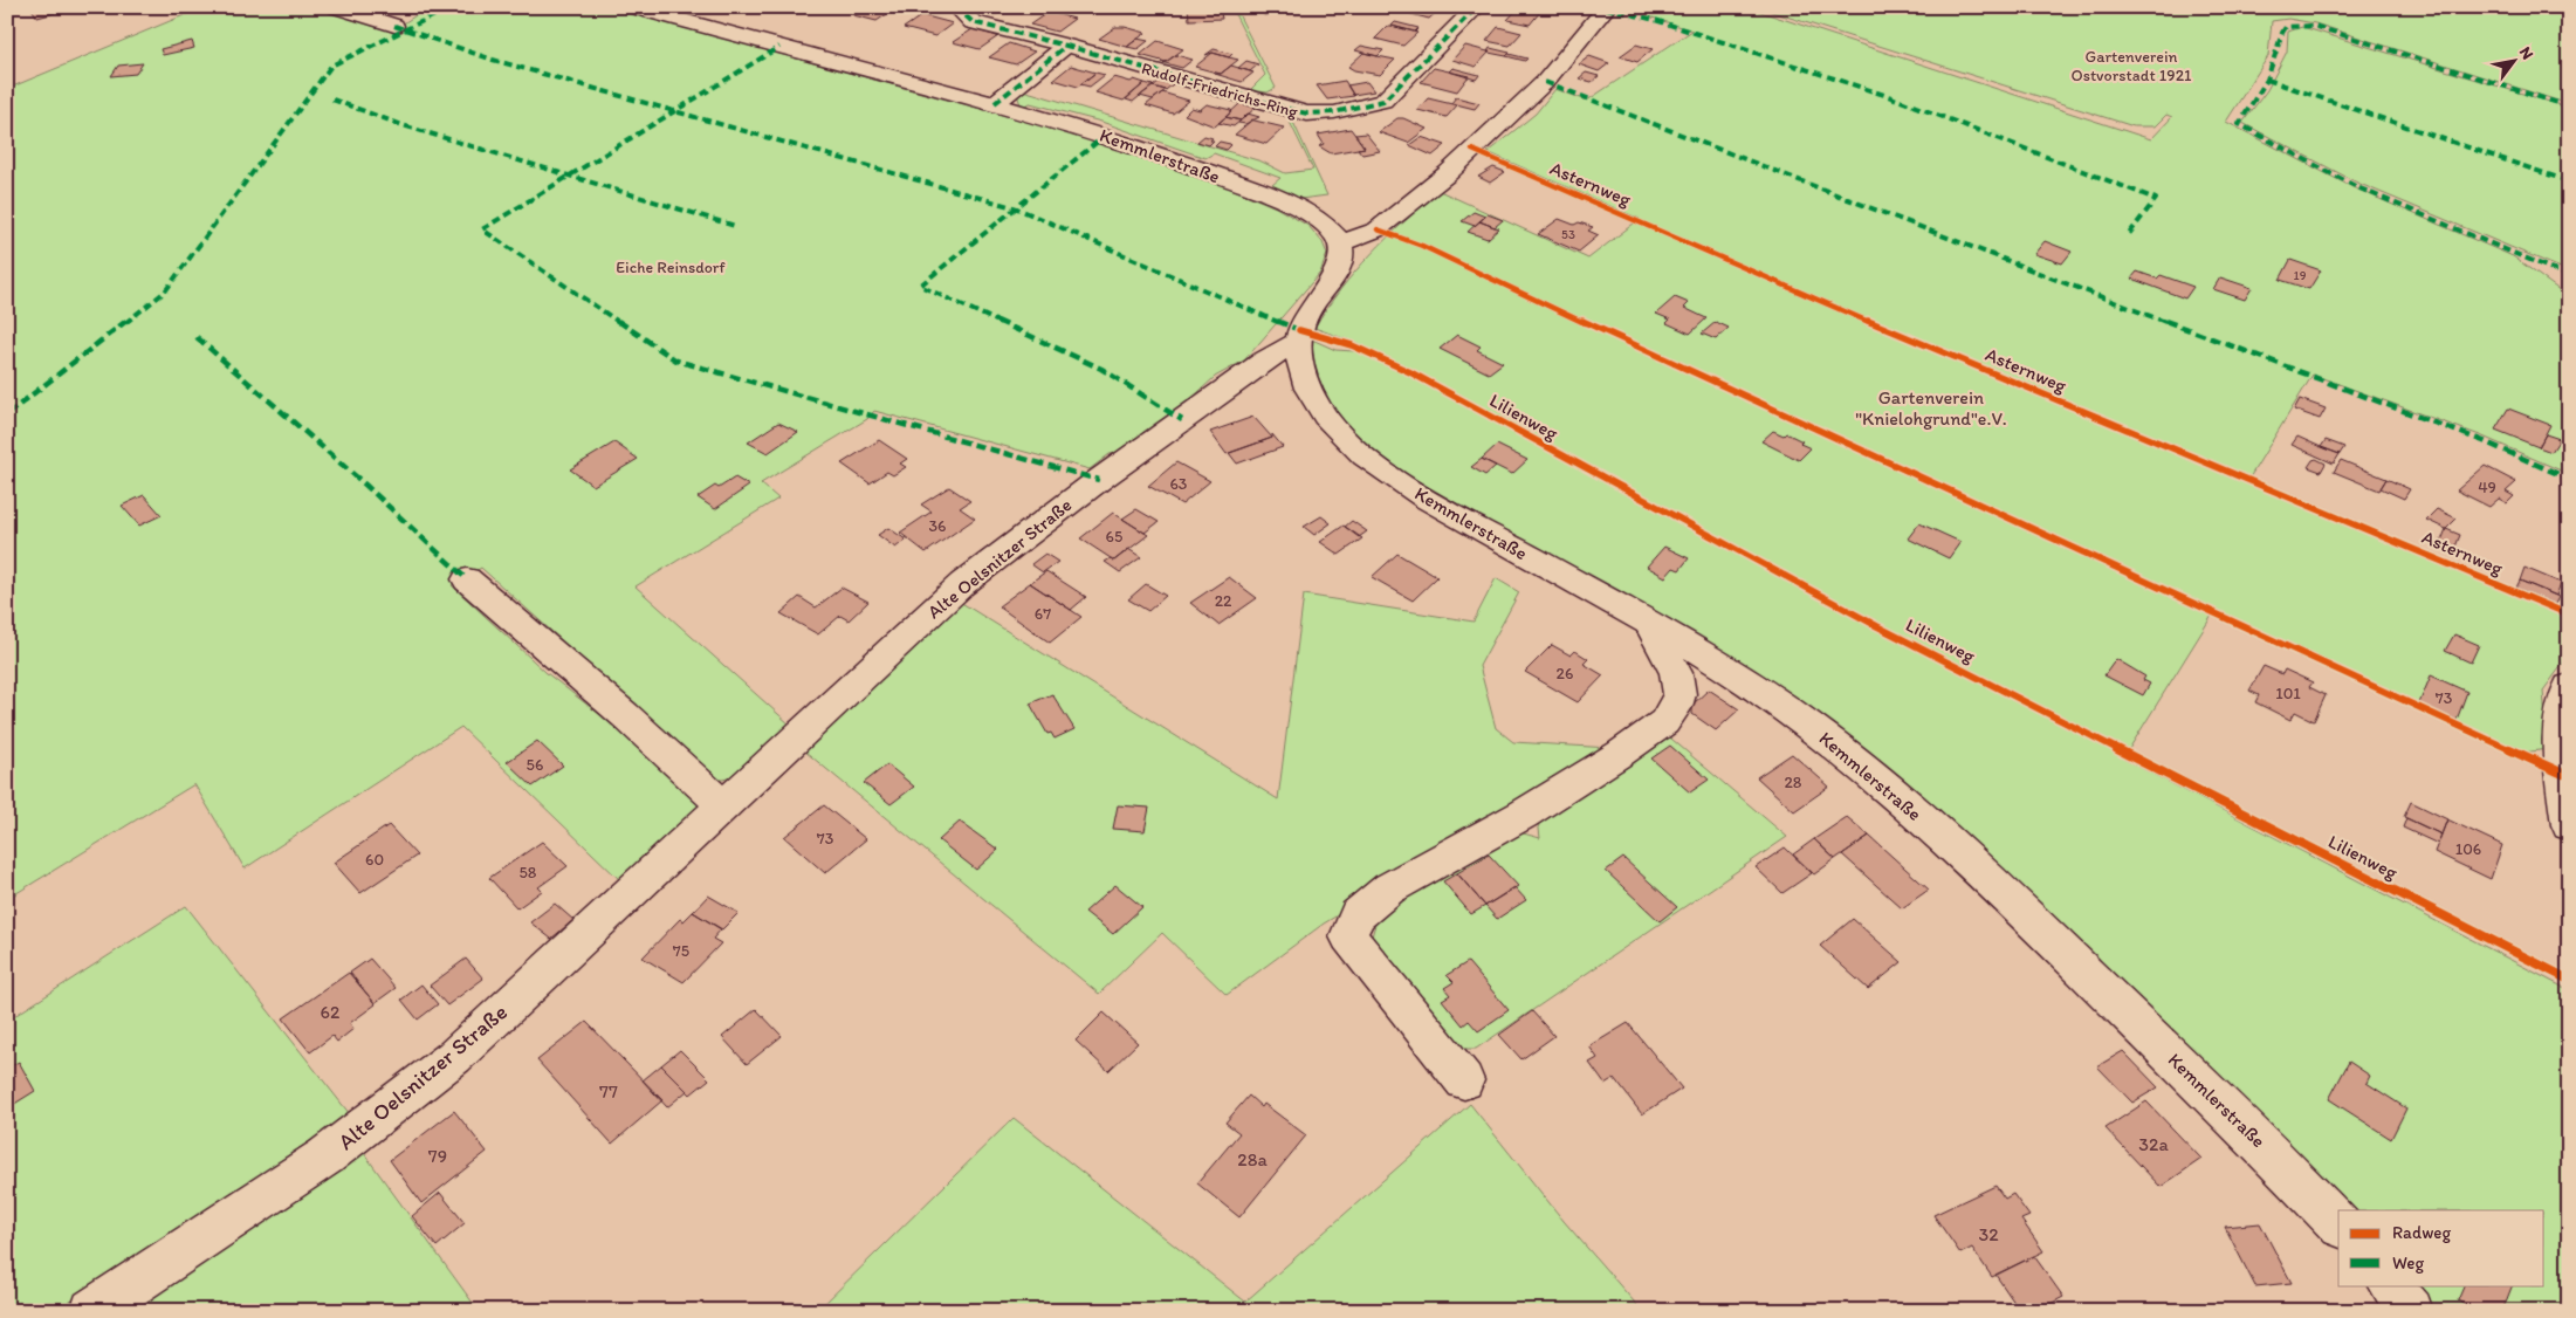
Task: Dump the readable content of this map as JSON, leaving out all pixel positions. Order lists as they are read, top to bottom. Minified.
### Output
{"streets":{"street":["Rudolf-Friedrichs-Ring","Kemmlerstraße","Alte Oelsnitzer Straße"],"cycle path":["Asternweg","Lilienweg"]},"crossings":[["Kemmlerstraße","Alte Oelsnitzer Straße"]],"parks":["Gartenverein Ostvorstadt 1921","Eiche Reinsdorf","Gartenverein \"Knielohgrund\"e.V."],"house_numbers":["53","19","63","49","36","65","22","67","26","101","73","56","28","73","106","60","58","75","62","77","32a","79","28a","32"],"legend":["Radweg","Weg"],"north":"top right"}
